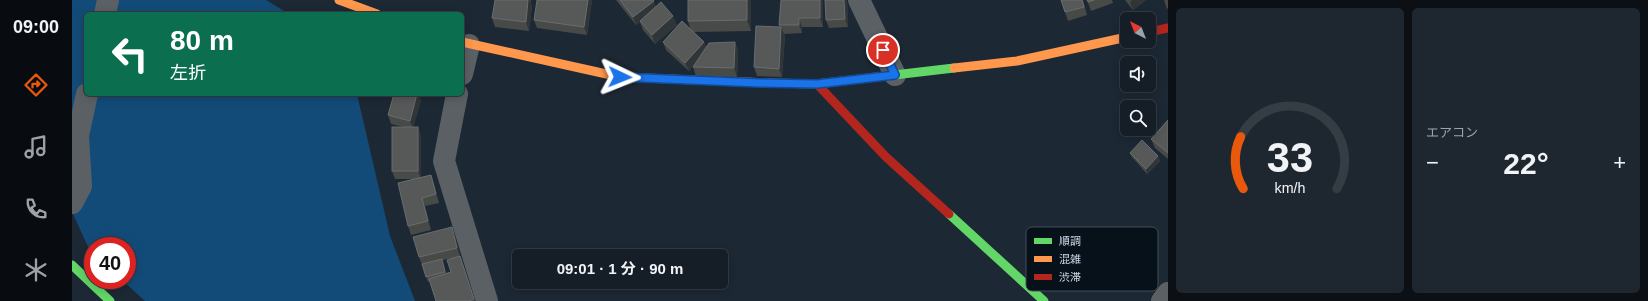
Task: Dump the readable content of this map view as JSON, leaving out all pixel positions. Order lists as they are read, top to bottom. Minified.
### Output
{"legend":["順調","混雑","渋滞"],"north":"top left","page":{"tabs":"09:00","tile":"エアコン","turn":["80 m","左折"],"heat":["−","22°","+"],"limit":"40","trip":"09:01 · 1 分 · 90 m","gauge":["33","km/h"]}}
